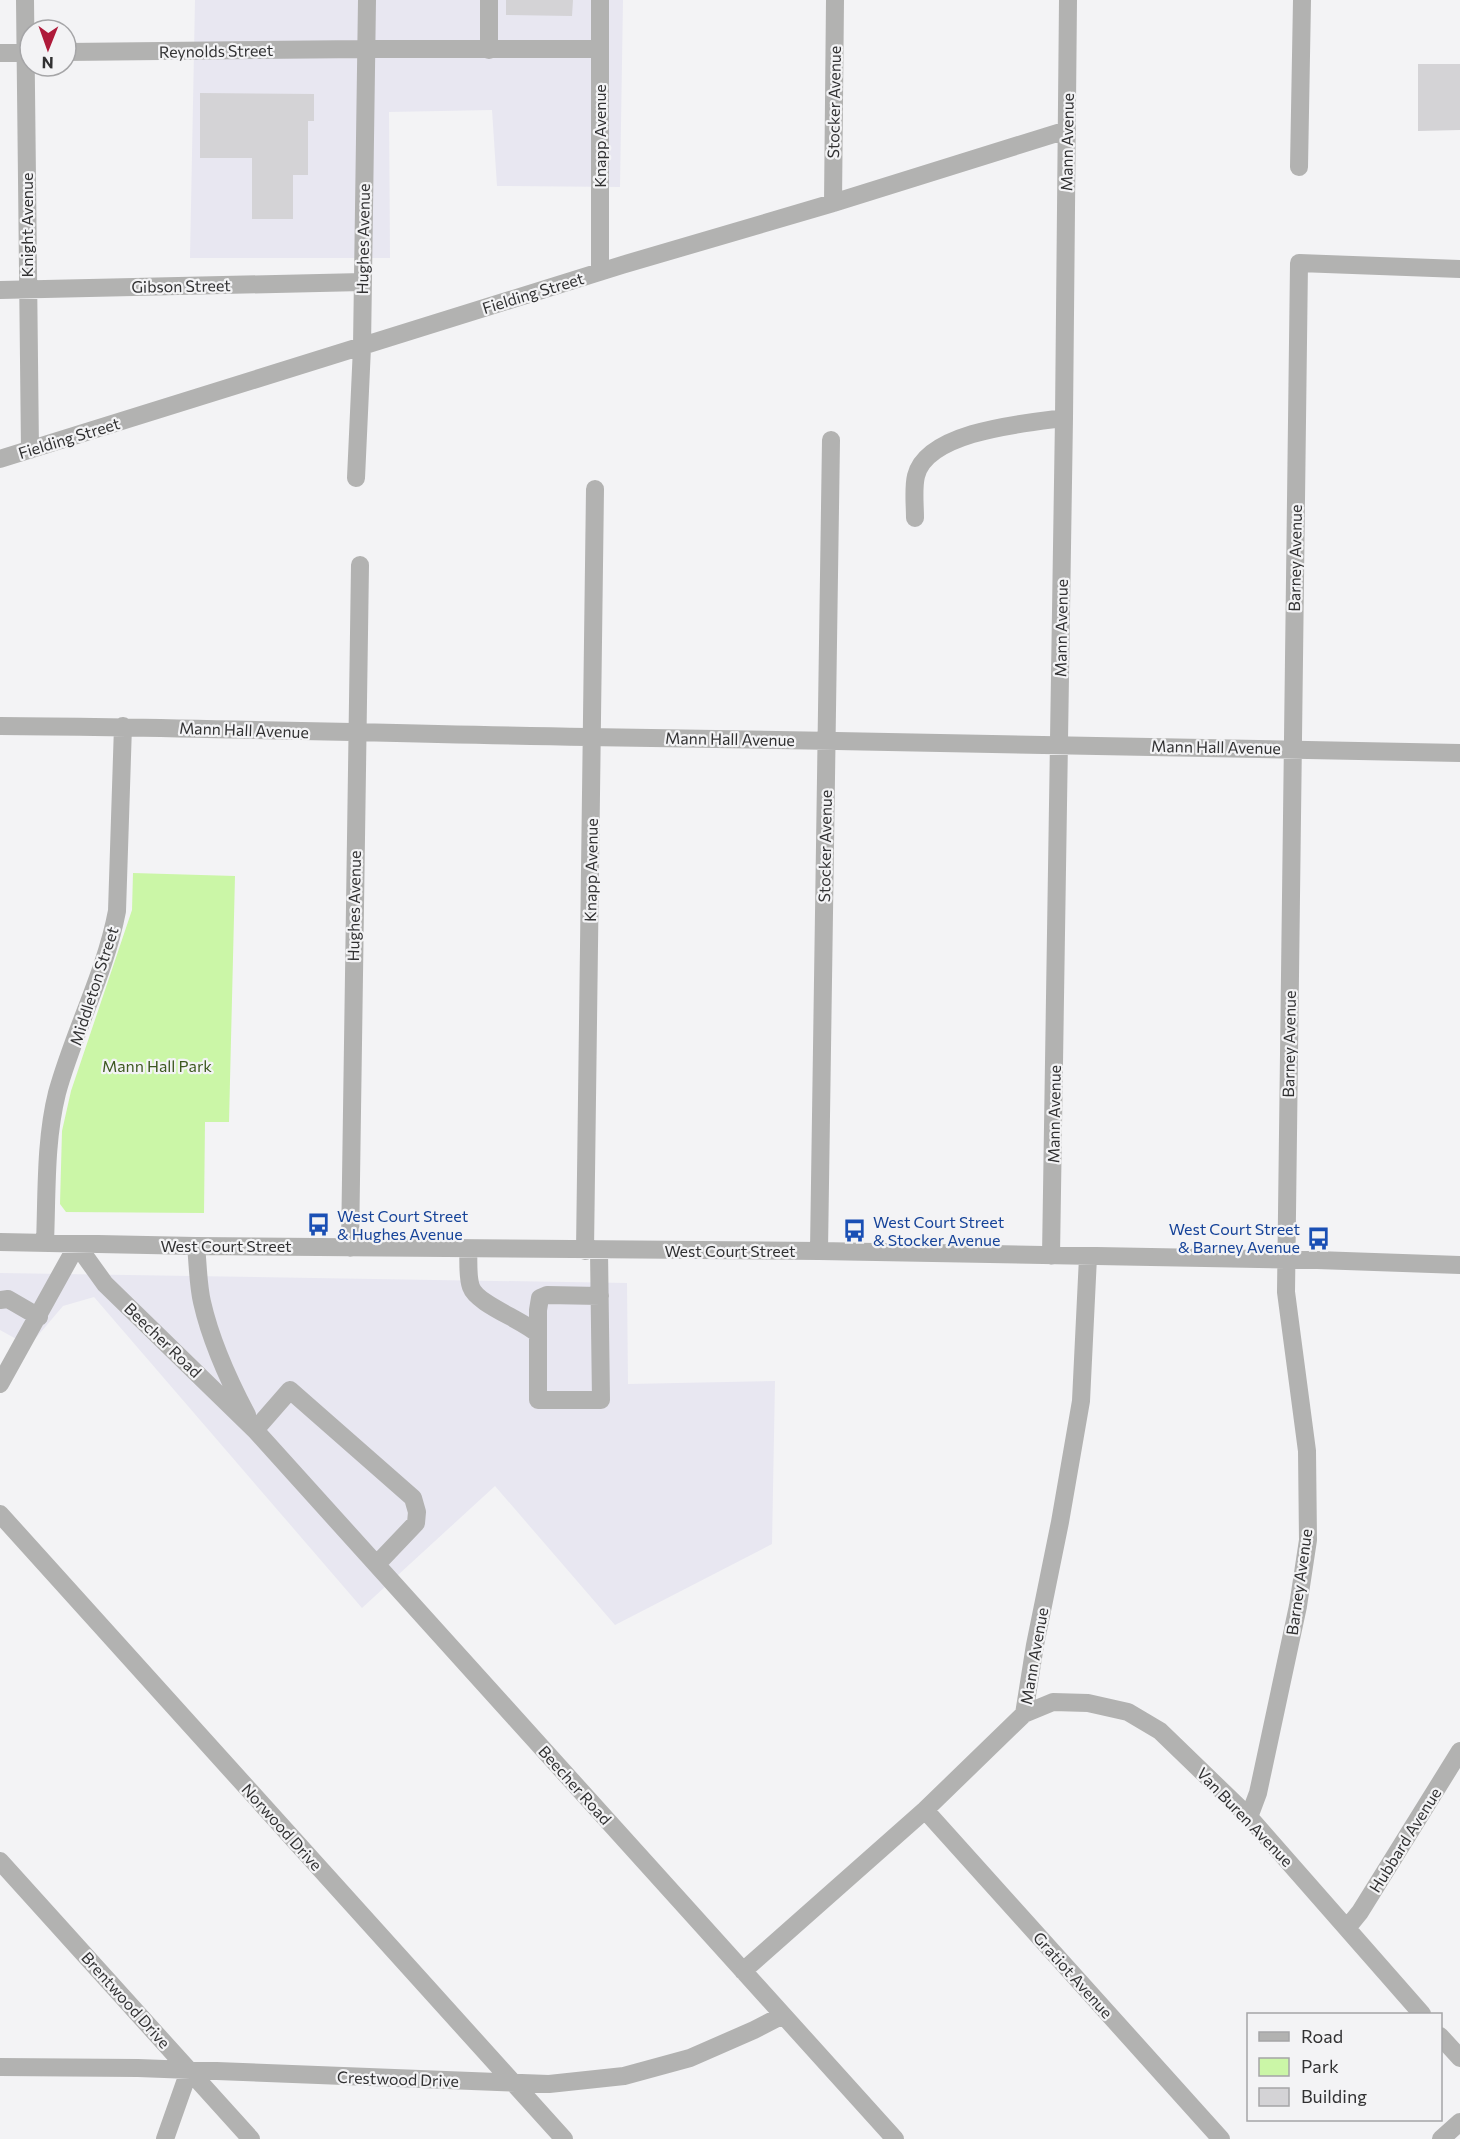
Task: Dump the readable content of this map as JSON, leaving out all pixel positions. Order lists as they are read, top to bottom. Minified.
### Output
{"streets":{"street":["Reynolds Street","Stocker Avenue","Knapp Avenue","Mann Avenue","Knight Avenue","Hughes Avenue","Gibson Street","Fielding Street","Barney Avenue","Mann Hall Avenue","Middleton Street","West Court Street","Beecher Road","Van Buren Avenue","Norwood Drive","Hubbard Avenue","Gratiot Avenue","Brentwood Drive","Crestwood Drive"]},"crossings":[["Reynolds Street","Knapp Avenue"],["Reynolds Street","Hughes Avenue"],["Stocker Avenue","Fielding Street"],["Stocker Avenue","Mann Hall Avenue"],["Stocker Avenue","West Court Street"],["Knapp Avenue","Fielding Street"],["Knapp Avenue","Mann Hall Avenue"],["Knapp Avenue","West Court Street"],["Mann Avenue","Fielding Street"],["Mann Avenue","Mann Hall Avenue"],["Mann Avenue","West Court Street"],["Mann Avenue","Beecher Road"],["Mann Avenue","Van Buren Avenue"],["Mann Avenue","Gratiot Avenue"],["Knight Avenue","Gibson Street"],["Knight Avenue","Fielding Street"],["Hughes Avenue","Gibson Street"],["Hughes Avenue","Fielding Street"],["Hughes Avenue","Mann Hall Avenue"],["Hughes Avenue","West Court Street"],["Barney Avenue","Mann Hall Avenue"],["Barney Avenue","West Court Street"],["Barney Avenue","Van Buren Avenue"],["Mann Hall Avenue","Middleton Street"],["Middleton Street","West Court Street"],["West Court Street","Beecher Road"],["Beecher Road","Crestwood Drive"],["Van Buren Avenue","Hubbard Avenue"],["Norwood Drive","Crestwood Drive"],["Brentwood Drive","Crestwood Drive"]],"parks":["Mann Hall Park"],"places":{"bus stop":["West Court Street & Hughes Avenue","West Court Street & Stocker Avenue","West Court Street & Barney Avenue"]},"legend":["Road","Park","Building"],"north":"bottom"}
